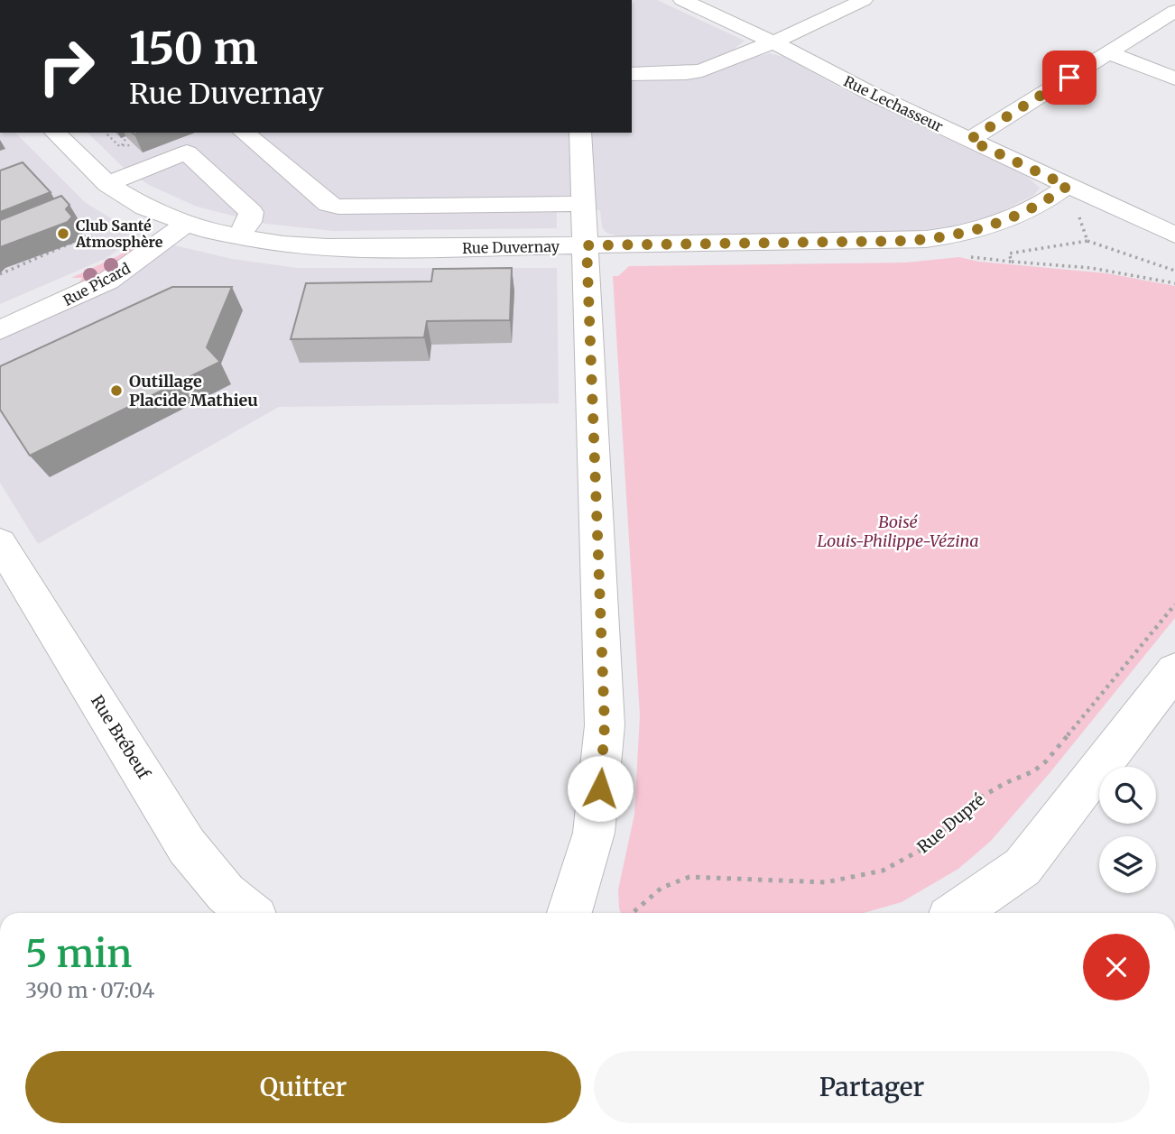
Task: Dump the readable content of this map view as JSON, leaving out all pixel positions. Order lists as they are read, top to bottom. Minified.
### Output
{"streets":{"street":["Rue Lechasseur","Rue Duvernay","Rue Picard","Rue Brébeuf"],"path":["Rue Dupré"]},"crossings":[["Rue Lechasseur","Rue Duvernay"],["Rue Duvernay","Rue Picard"]],"parks":["Boisé Louis-Philippe-Vézina"],"places":["Club Santé Atmosphère","Outillage Placide Mathieu"],"page":{"turn":["150 m","Rue Duvernay"],"heading":["5 min","390 m · 07:04"],"buttons":["Quitter","Partager"]}}
